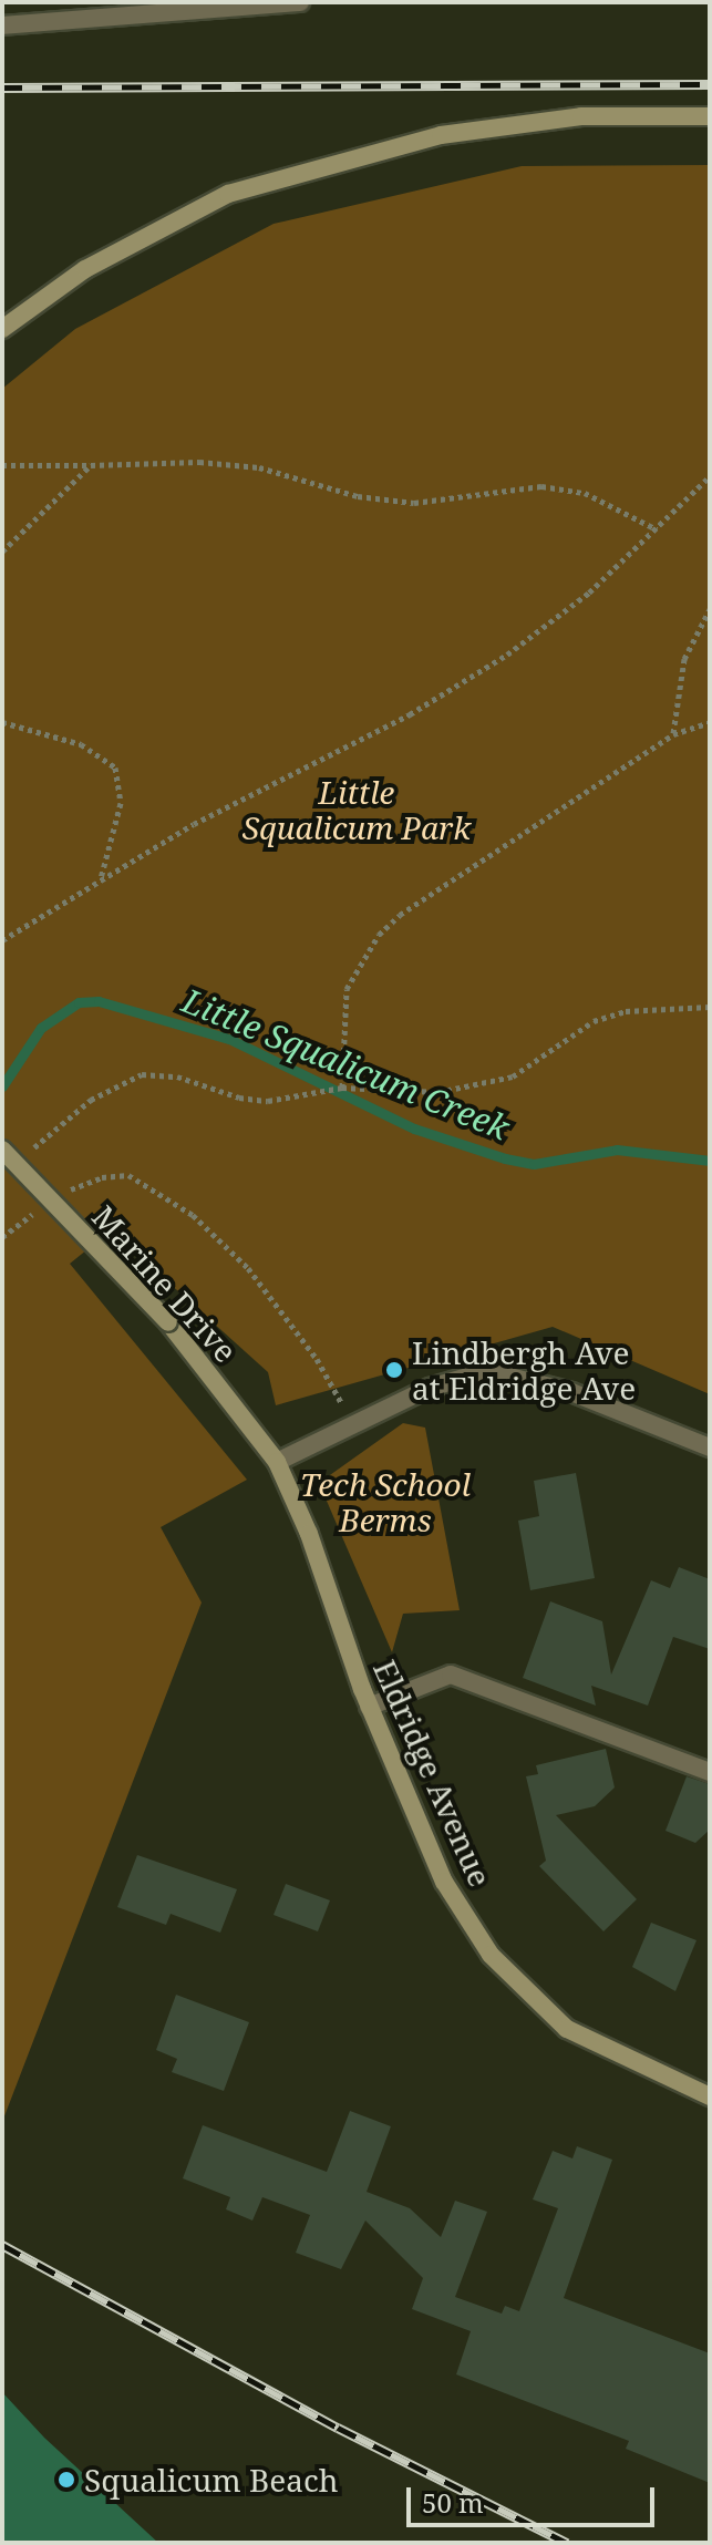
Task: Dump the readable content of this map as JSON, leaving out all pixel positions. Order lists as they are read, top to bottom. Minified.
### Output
{"streets":{"main road":["Marine Drive","Eldridge Avenue"]},"crossings":[["Marine Drive","Eldridge Avenue"]],"water":["Little Squalicum Creek"],"parks":["Little Squalicum Park","Tech School Berms"],"places":["Lindbergh Ave at Eldridge Ave","Squalicum Beach"],"scale_bar":"50 m"}
